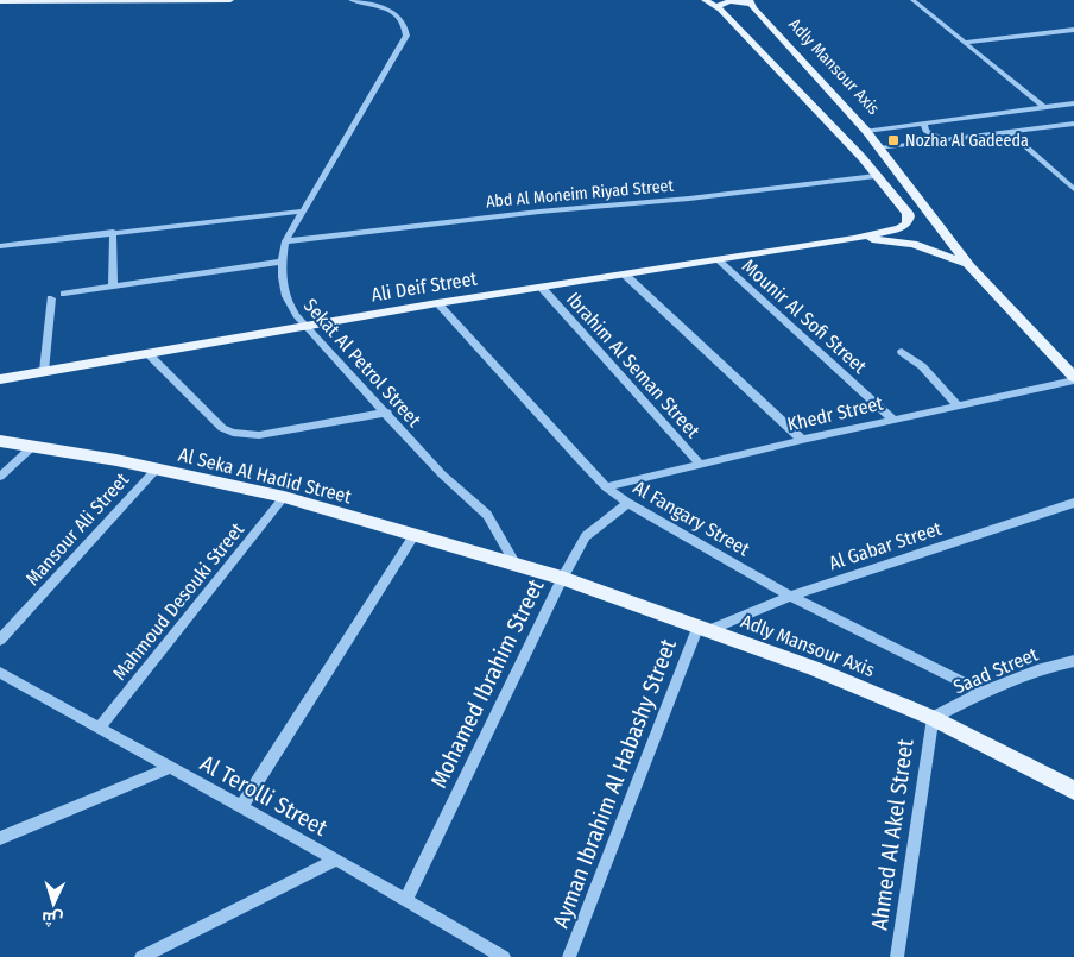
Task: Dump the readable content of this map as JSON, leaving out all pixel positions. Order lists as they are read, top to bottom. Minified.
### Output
{"streets":{"main road":["Adly Mansour Axis","Ali Deif Street","Al Seka Al Hadid Street"],"street":["Abd Al Moneim Riyad Street","Mounir Al Sofi Street","Sekat Al Petrol Street","Ibrahim Al Seman Street","Khedr Street","Al Fangary Street","Mansour Ali Street","Al Gabar Street","Mahmoud Desouki Street","Saad Street","Mohamed Ibrahim Street","Ayman Ibrahim Al Habashy Street","Al Terolli Street","Ahmed Al Akel Street"]},"crossings":[["Adly Mansour Axis","Sekat Al Petrol Street"],["Adly Mansour Axis","Khedr Street"],["Adly Mansour Axis","Al Seka Al Hadid Street"],["Adly Mansour Axis","Al Gabar Street"],["Adly Mansour Axis","Saad Street"],["Adly Mansour Axis","Mohamed Ibrahim Street"],["Adly Mansour Axis","Ayman Ibrahim Al Habashy Street"],["Adly Mansour Axis","Ahmed Al Akel Street"],["Abd Al Moneim Riyad Street","Sekat Al Petrol Street"],["Ali Deif Street","Mounir Al Sofi Street"],["Ali Deif Street","Sekat Al Petrol Street"],["Ali Deif Street","Ibrahim Al Seman Street"],["Ali Deif Street","Al Fangary Street"],["Mounir Al Sofi Street","Khedr Street"],["Sekat Al Petrol Street","Al Seka Al Hadid Street"],["Ibrahim Al Seman Street","Khedr Street"],["Khedr Street","Al Fangary Street"],["Al Seka Al Hadid Street","Mansour Ali Street"],["Al Seka Al Hadid Street","Mahmoud Desouki Street"],["Al Fangary Street","Al Gabar Street"],["Al Fangary Street","Saad Street"],["Al Fangary Street","Mohamed Ibrahim Street"],["Al Gabar Street","Ayman Ibrahim Al Habashy Street"],["Mahmoud Desouki Street","Al Terolli Street"],["Saad Street","Ahmed Al Akel Street"],["Mohamed Ibrahim Street","Al Terolli Street"]],"places":{"transit":["Nozha Al Gadeeda"]},"north":"bottom"}
